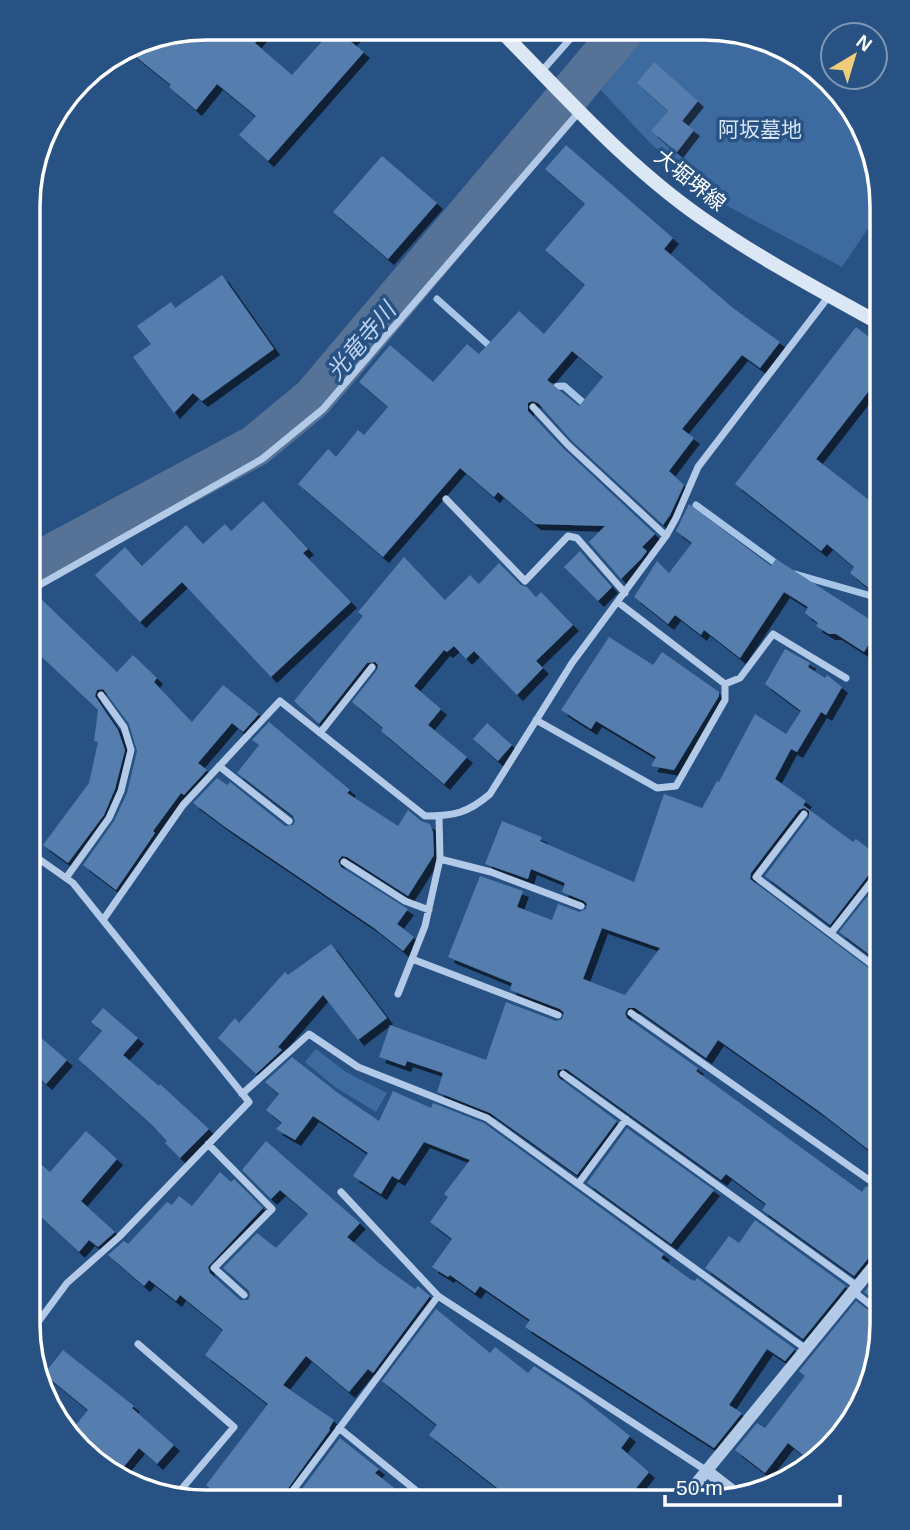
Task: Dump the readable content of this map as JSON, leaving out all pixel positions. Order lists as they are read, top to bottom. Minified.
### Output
{"streets":{"main road":["大堀堺線"]},"water":["光竜寺川"],"parks":["阿坂墓地"],"scale_bar":"50 m","north":"top right"}
